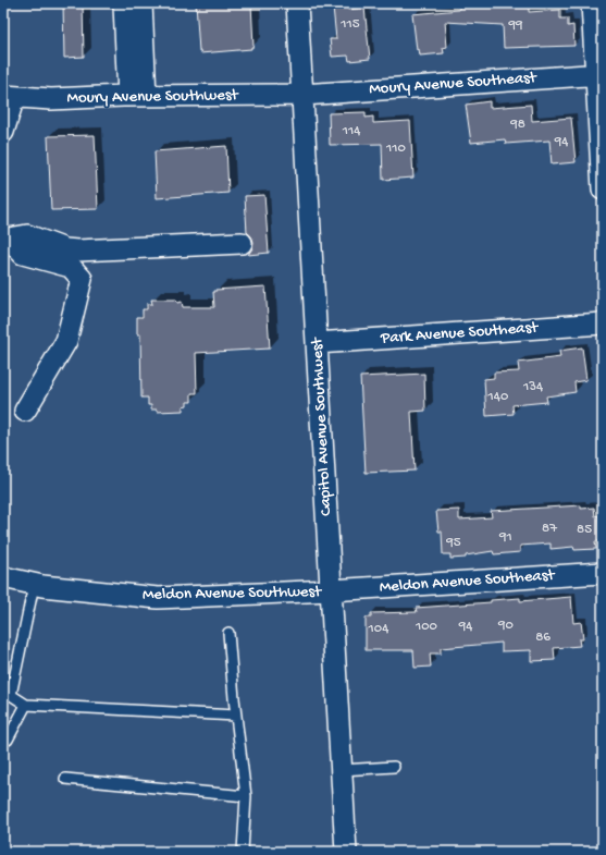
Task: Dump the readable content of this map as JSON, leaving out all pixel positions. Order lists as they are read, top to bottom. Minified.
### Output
{"streets":{"street":["Moury Avenue Southeast","Moury Avenue Southwest","Park Avenue Southeast","Capitol Avenue Southwest","Meldon Avenue Southeast","Meldon Avenue Southwest"]},"crossings":[["Moury Avenue Southeast","Moury Avenue Southwest"],["Moury Avenue Southeast","Capitol Avenue Southwest"],["Moury Avenue Southwest","Capitol Avenue Southwest"],["Park Avenue Southeast","Capitol Avenue Southwest"],["Capitol Avenue Southwest","Meldon Avenue Southeast"],["Capitol Avenue Southwest","Meldon Avenue Southwest"],["Meldon Avenue Southeast","Meldon Avenue Southwest"]],"house_numbers":["115","99","98","114","94","110","134","140","87","85","91","95","90","100","94","104","86"]}
